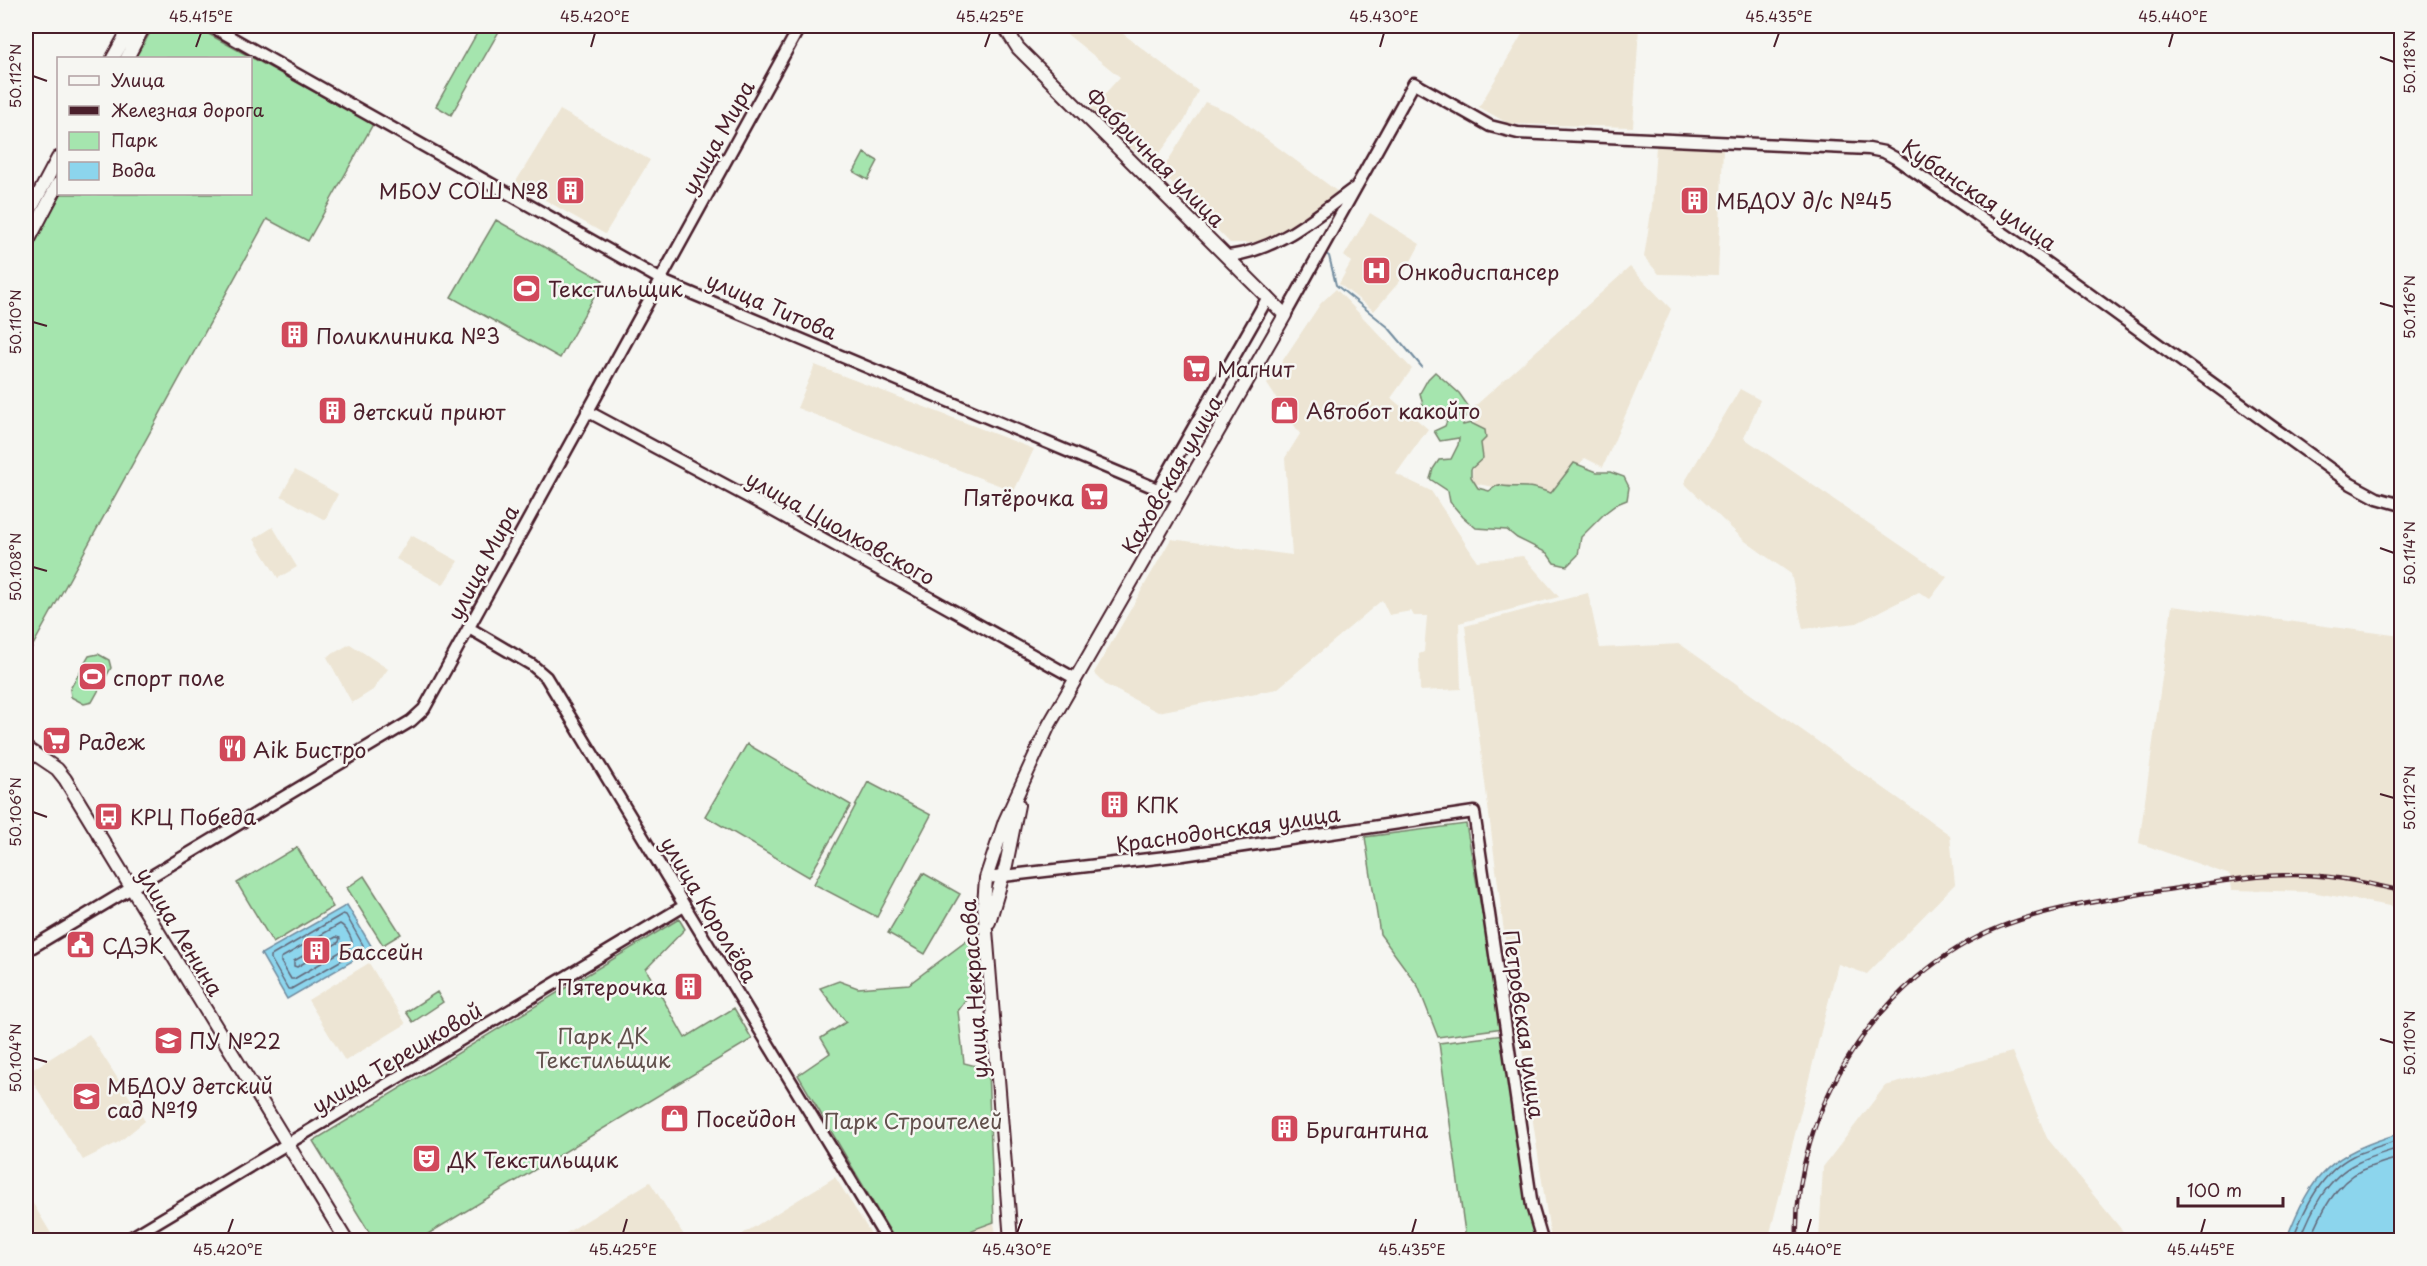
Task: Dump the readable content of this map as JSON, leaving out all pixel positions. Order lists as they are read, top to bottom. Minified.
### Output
{"streets":{"main road":["Фабричная улица","Каховская улица","улица Ленина","улица Некрасова"],"street":["улица Мира","Кубанская улица","улица Титова","улица Циолковского","Краснодонская улица","улица Королёва","Петровская улица","улица Терешковой"]},"crossings":[["улица Мира","улица Титова"],["улица Мира","улица Циолковского"],["улица Мира","улица Королёва"],["улица Мира","улица Ленина"],["Фабричная улица","Каховская улица"],["Кубанская улица","Каховская улица"],["улица Титова","Каховская улица"],["Каховская улица","улица Циолковского"],["Каховская улица","Краснодонская улица"],["Каховская улица","улица Некрасова"],["Краснодонская улица","улица Некрасова"],["Краснодонская улица","Петровская улица"],["улица Королёва","улица Терешковой"],["улица Ленина","улица Терешковой"]],"parks":["Парк ДК Текстильщик","Парк Строителей"],"places":{"building":["МБОУ СОШ №8","МБДОУ д/с №45","Поликлиника №3","детский приют","КПК","Бассейн","Пятерочка","Бригантина"],"hospital":["Онкодиспансер"],"sports":["Текстильщик","спорт поле"],"supermarket":["Магнит","Пятёрочка","Радеж"],"shop":["Автобот какойто","Посейдон"],"restaurant":["Aik Бистро"],"bus stop":["КРЦ Победа"],"public building":["СДЭК"],"school or university":["ПУ №22","МБДОУ детский сад №19"],"theatre":["ДК Текстильщик"]},"legend":["Улица","Железная дорога","Парк","Вода"],"scale_bar":"100 m","coordinates":["45.415°E","45.420°E","45.425°E","45.430°E","45.435°E","45.440°E","50.118°N","50.112°N","50.116°N","50.110°N","50.114°N","50.108°N","50.106°N","50.104°N","45.445°E"]}
